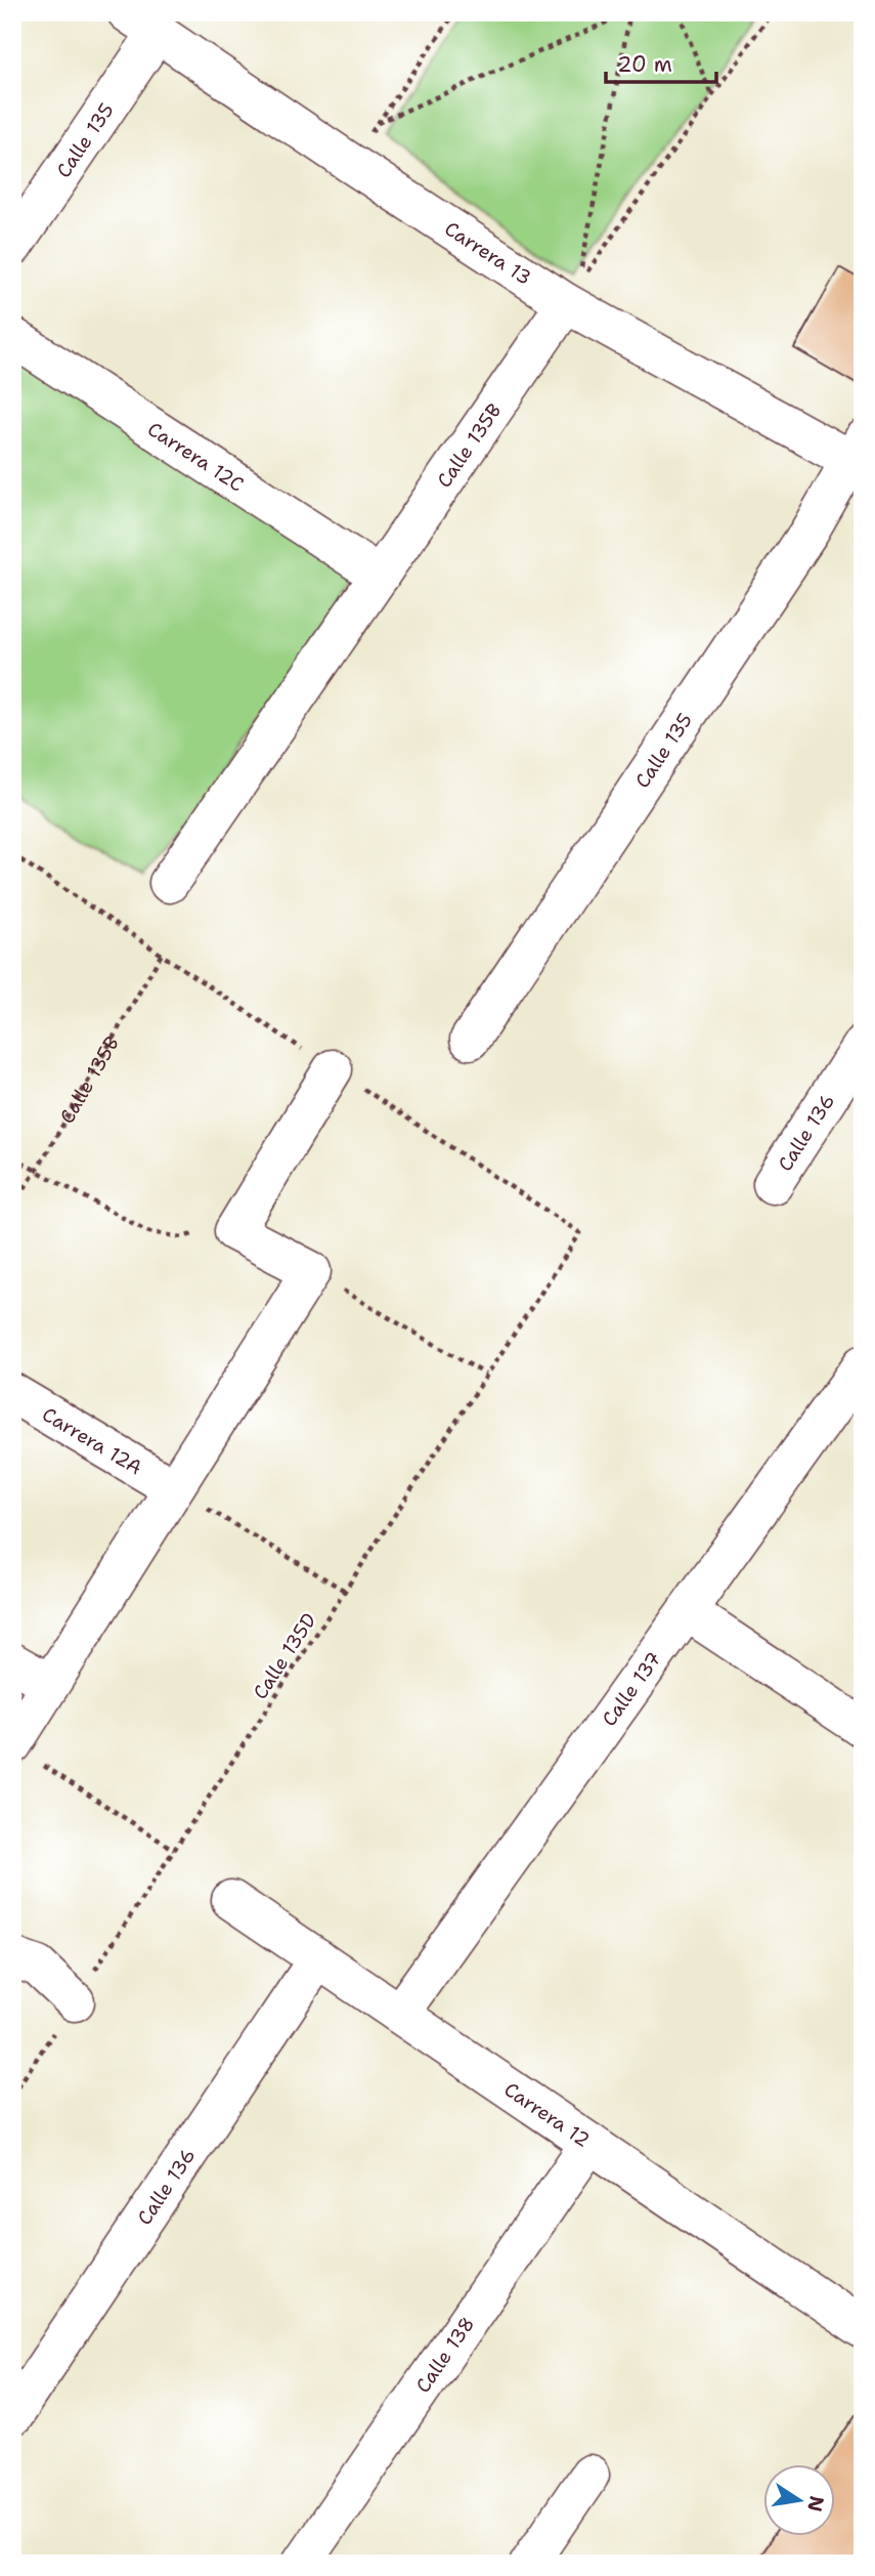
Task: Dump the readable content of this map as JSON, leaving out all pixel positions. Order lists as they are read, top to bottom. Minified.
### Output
{"streets":{"street":["Calle 135","Carrera 13","Calle 135B","Carrera 12C","Calle 136","Carrera 12A","Calle 137","Carrera 12","Calle 138"],"path":["Calle 135D"]},"crossings":[["Calle 135","Carrera 13"],["Carrera 13","Calle 135B"],["Calle 135B","Carrera 12C"],["Calle 136","Carrera 12"],["Calle 137","Carrera 12"],["Carrera 12","Calle 138"]],"scale_bar":"20 m","north":"right"}
